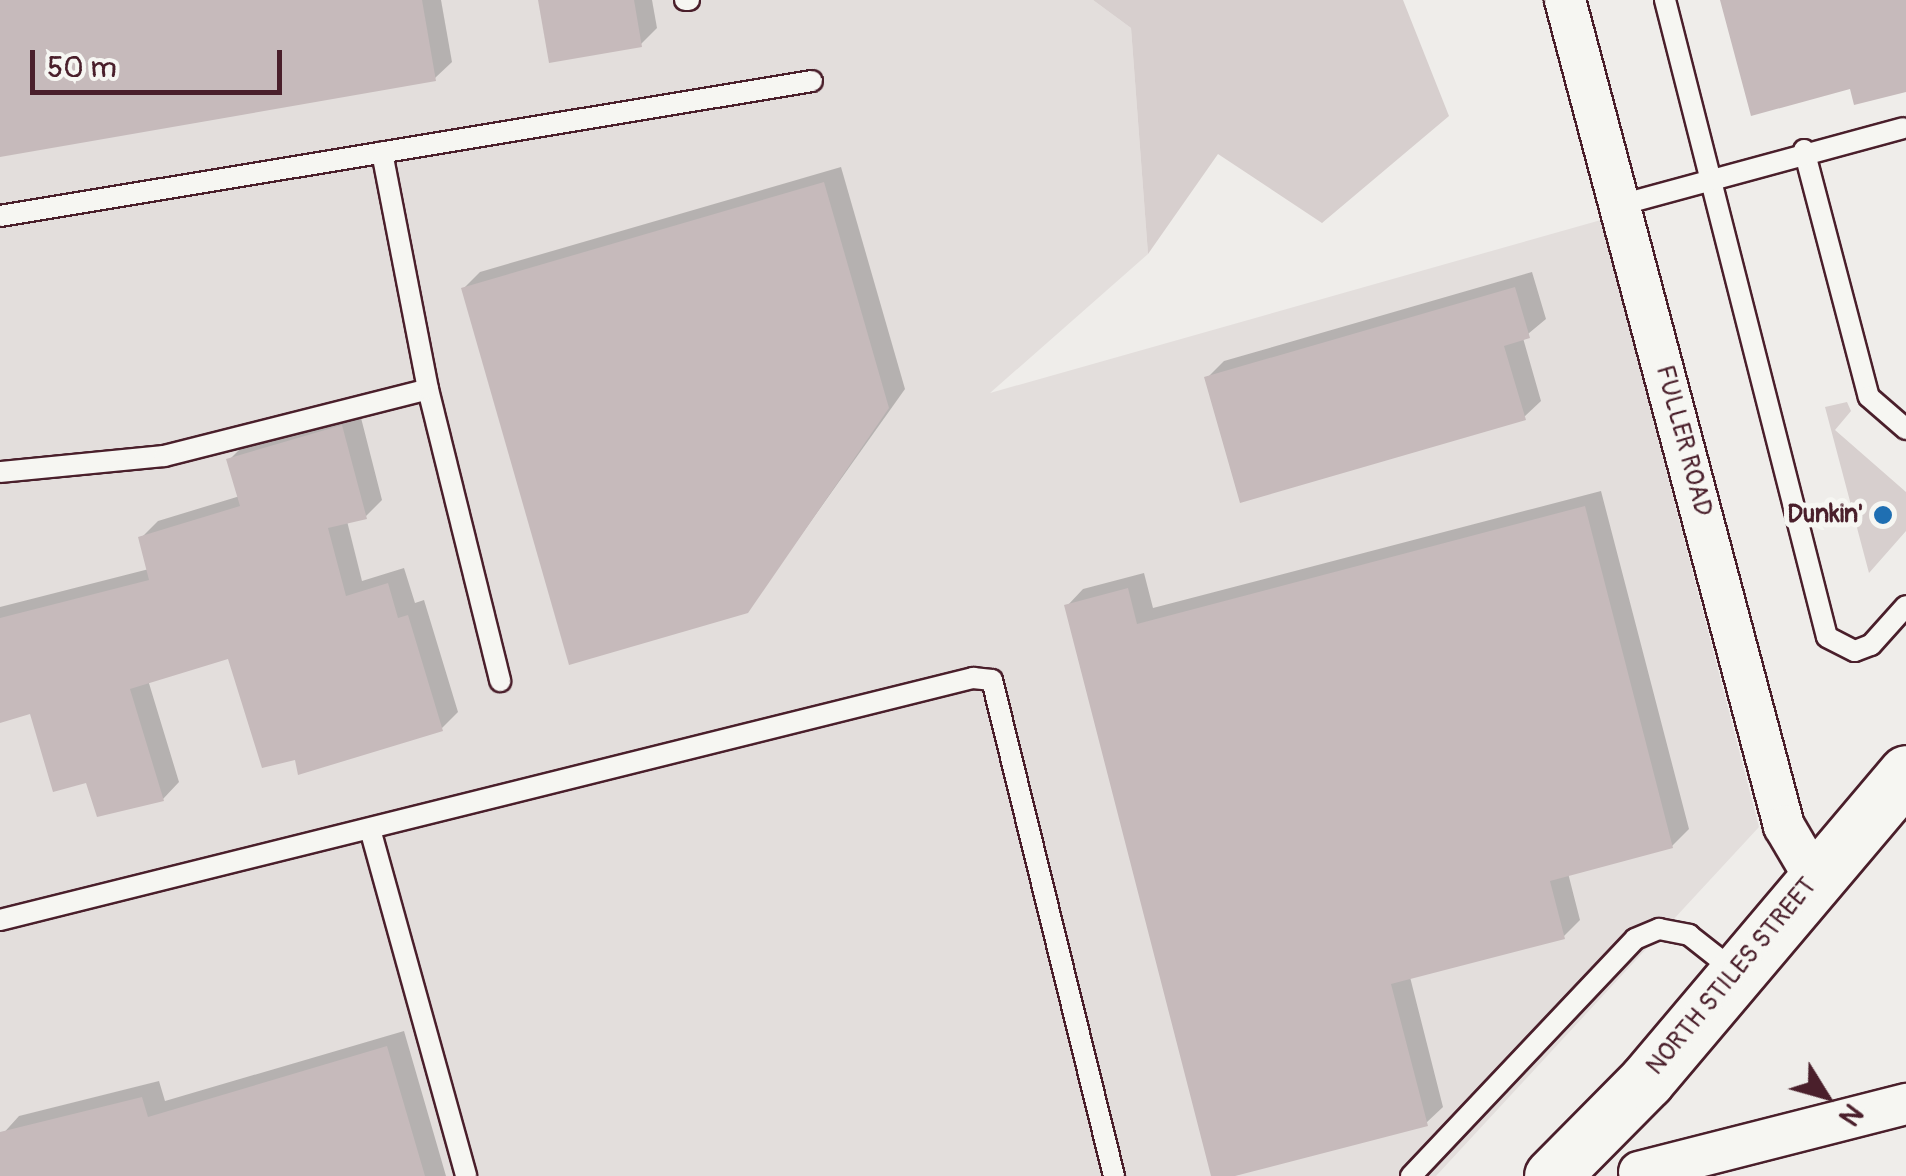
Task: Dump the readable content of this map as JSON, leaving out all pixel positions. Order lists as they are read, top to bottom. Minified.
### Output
{"streets":{"main road":["NORTH STILES STREET"],"street":["FULLER ROAD"]},"crossings":[["FULLER ROAD","NORTH STILES STREET"]],"places":["Dunkin'"],"scale_bar":"50 m","north":"bottom right"}
